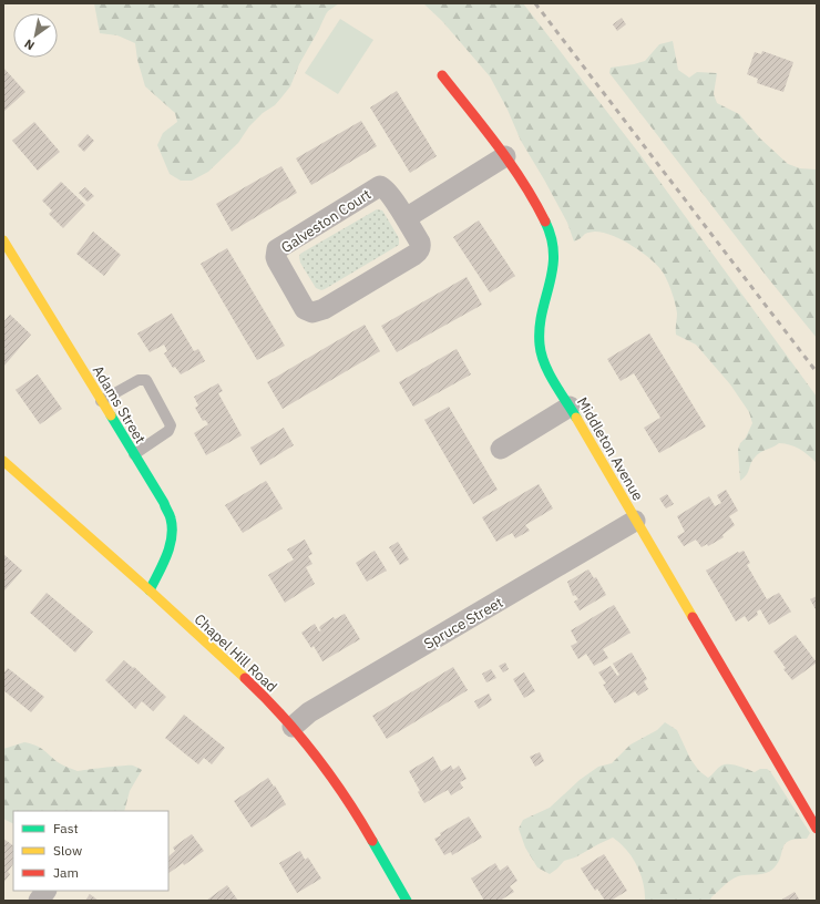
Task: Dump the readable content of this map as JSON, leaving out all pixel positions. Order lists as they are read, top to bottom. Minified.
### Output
{"streets":{"street":["Galveston Court","Adams Street","Middleton Avenue","Spruce Street","Chapel Hill Road"]},"crossings":[["Adams Street","Chapel Hill Road"],["Middleton Avenue","Spruce Street"],["Spruce Street","Chapel Hill Road"]],"legend":["Fast","Slow","Jam"],"north":"bottom left"}
